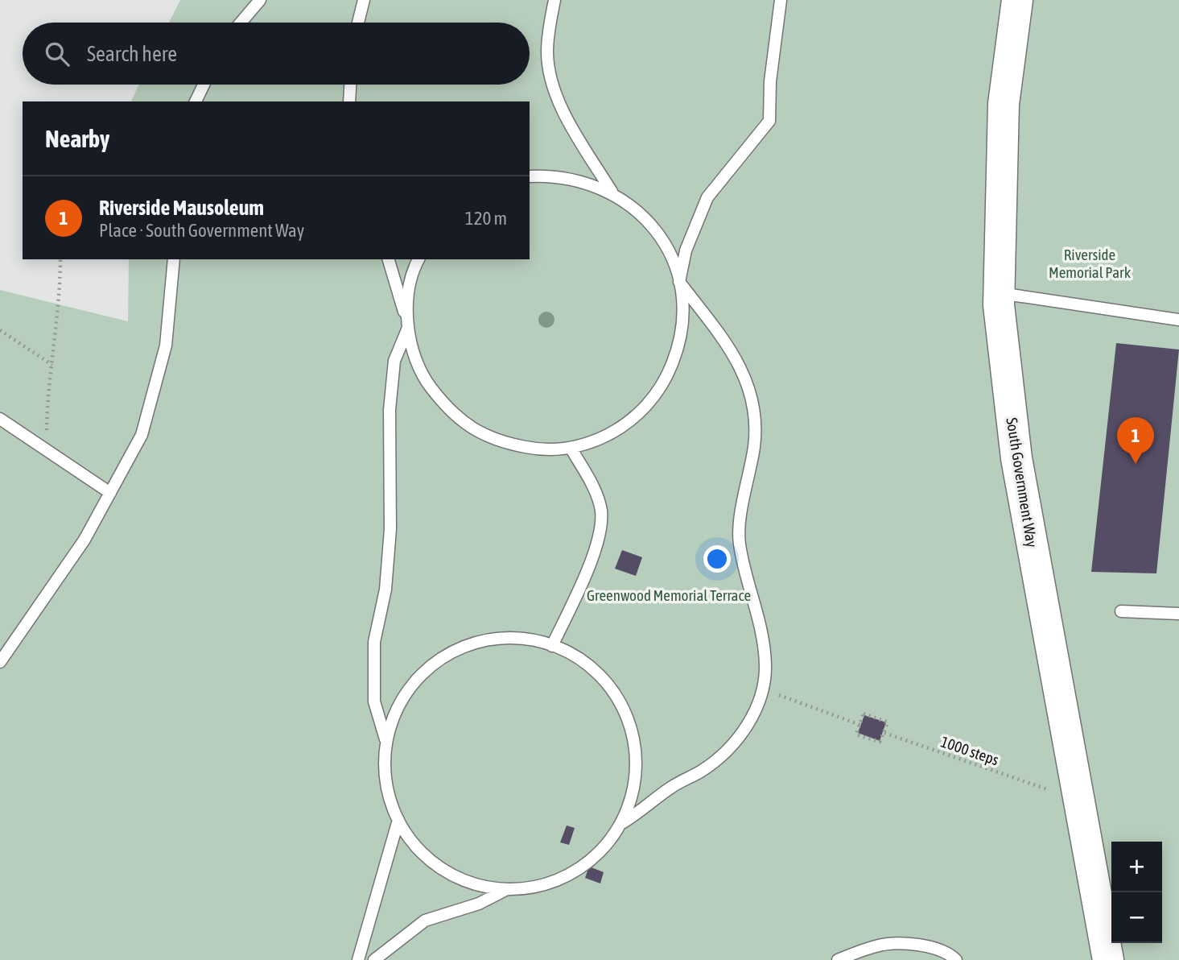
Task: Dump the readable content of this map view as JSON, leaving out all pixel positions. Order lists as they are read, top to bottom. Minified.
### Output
{"streets":{"main road":["South Government Way"],"path":["1000 steps"]},"parks":["Riverside Memorial Park","Greenwood Memorial Terrace"],"page":{"search":"Search here","heading":"Nearby","list":[{"mark":"1","name":"Riverside Mausoleum","note":"Place · South Government Way","value":"120 m"}],"pins":"1","map_buttons":["+","−"]}}
